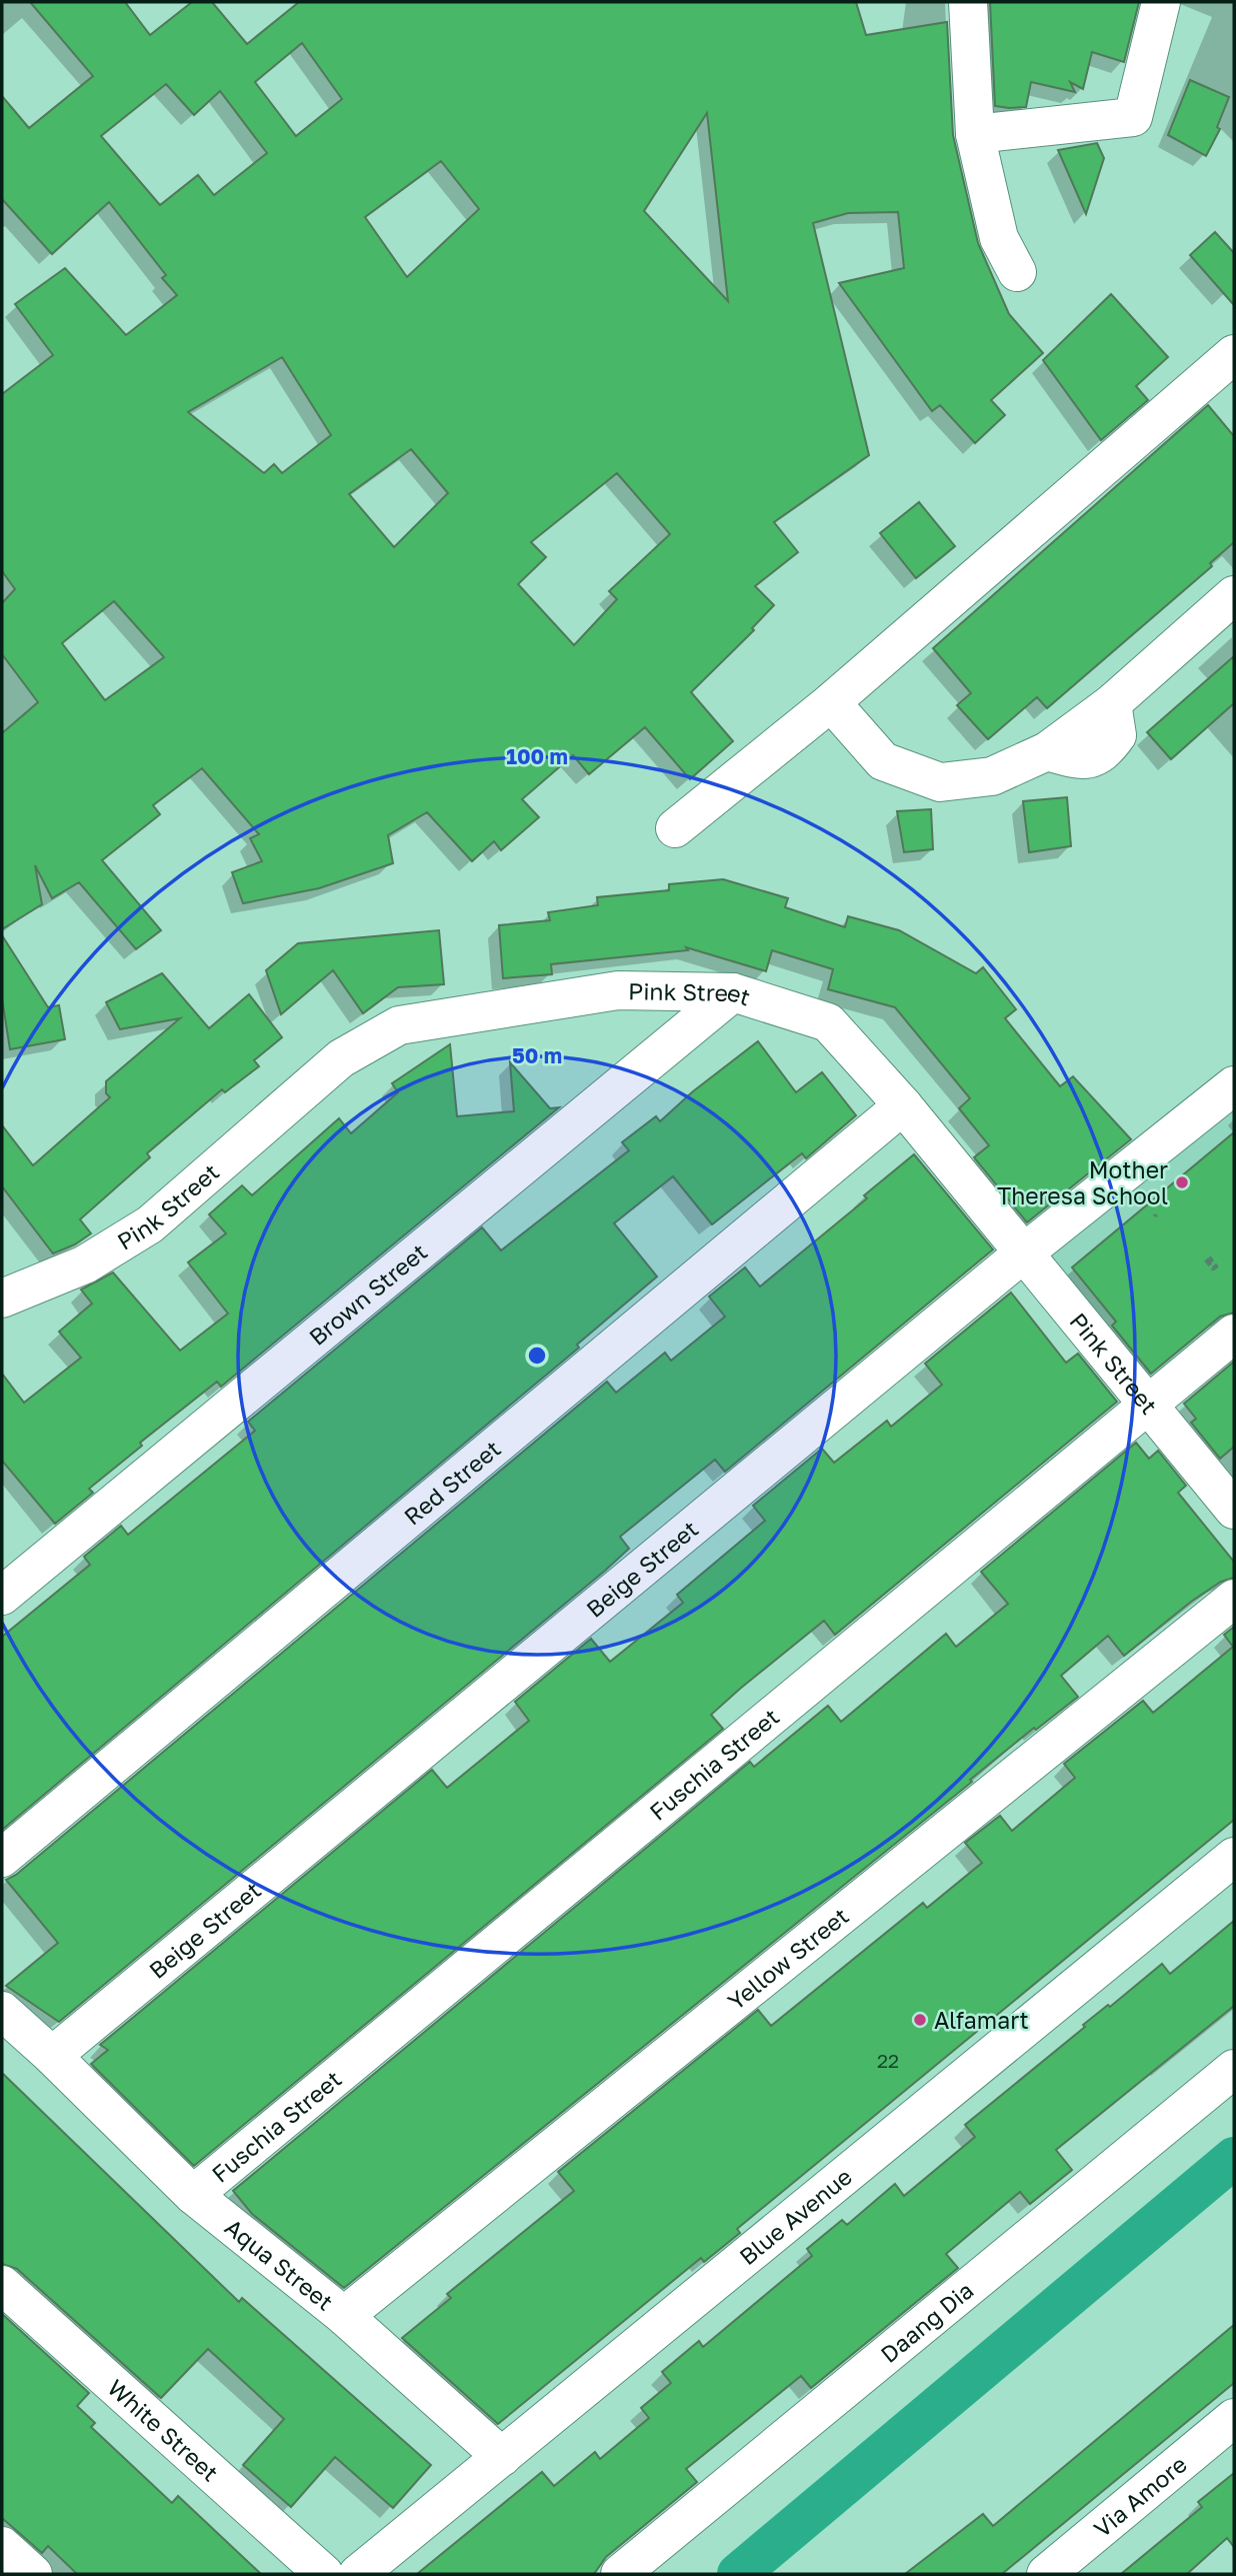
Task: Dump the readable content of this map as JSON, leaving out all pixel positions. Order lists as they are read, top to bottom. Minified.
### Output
{"streets":{"street":["Pink Street","Brown Street","Red Street","Beige Street","Fuschia Street","Yellow Street","Blue Avenue","Aqua Street","Daang Dia","White Street","Via Amore"]},"crossings":[["Pink Street","Brown Street"],["Pink Street","Red Street"],["Pink Street","Beige Street"],["Pink Street","Fuschia Street"],["Beige Street","Aqua Street"],["Fuschia Street","Aqua Street"],["Yellow Street","Aqua Street"],["Blue Avenue","Aqua Street"]],"places":["Mother Theresa School","Alfamart"],"house_numbers":["22"],"rings":["100 m","50 m"]}
